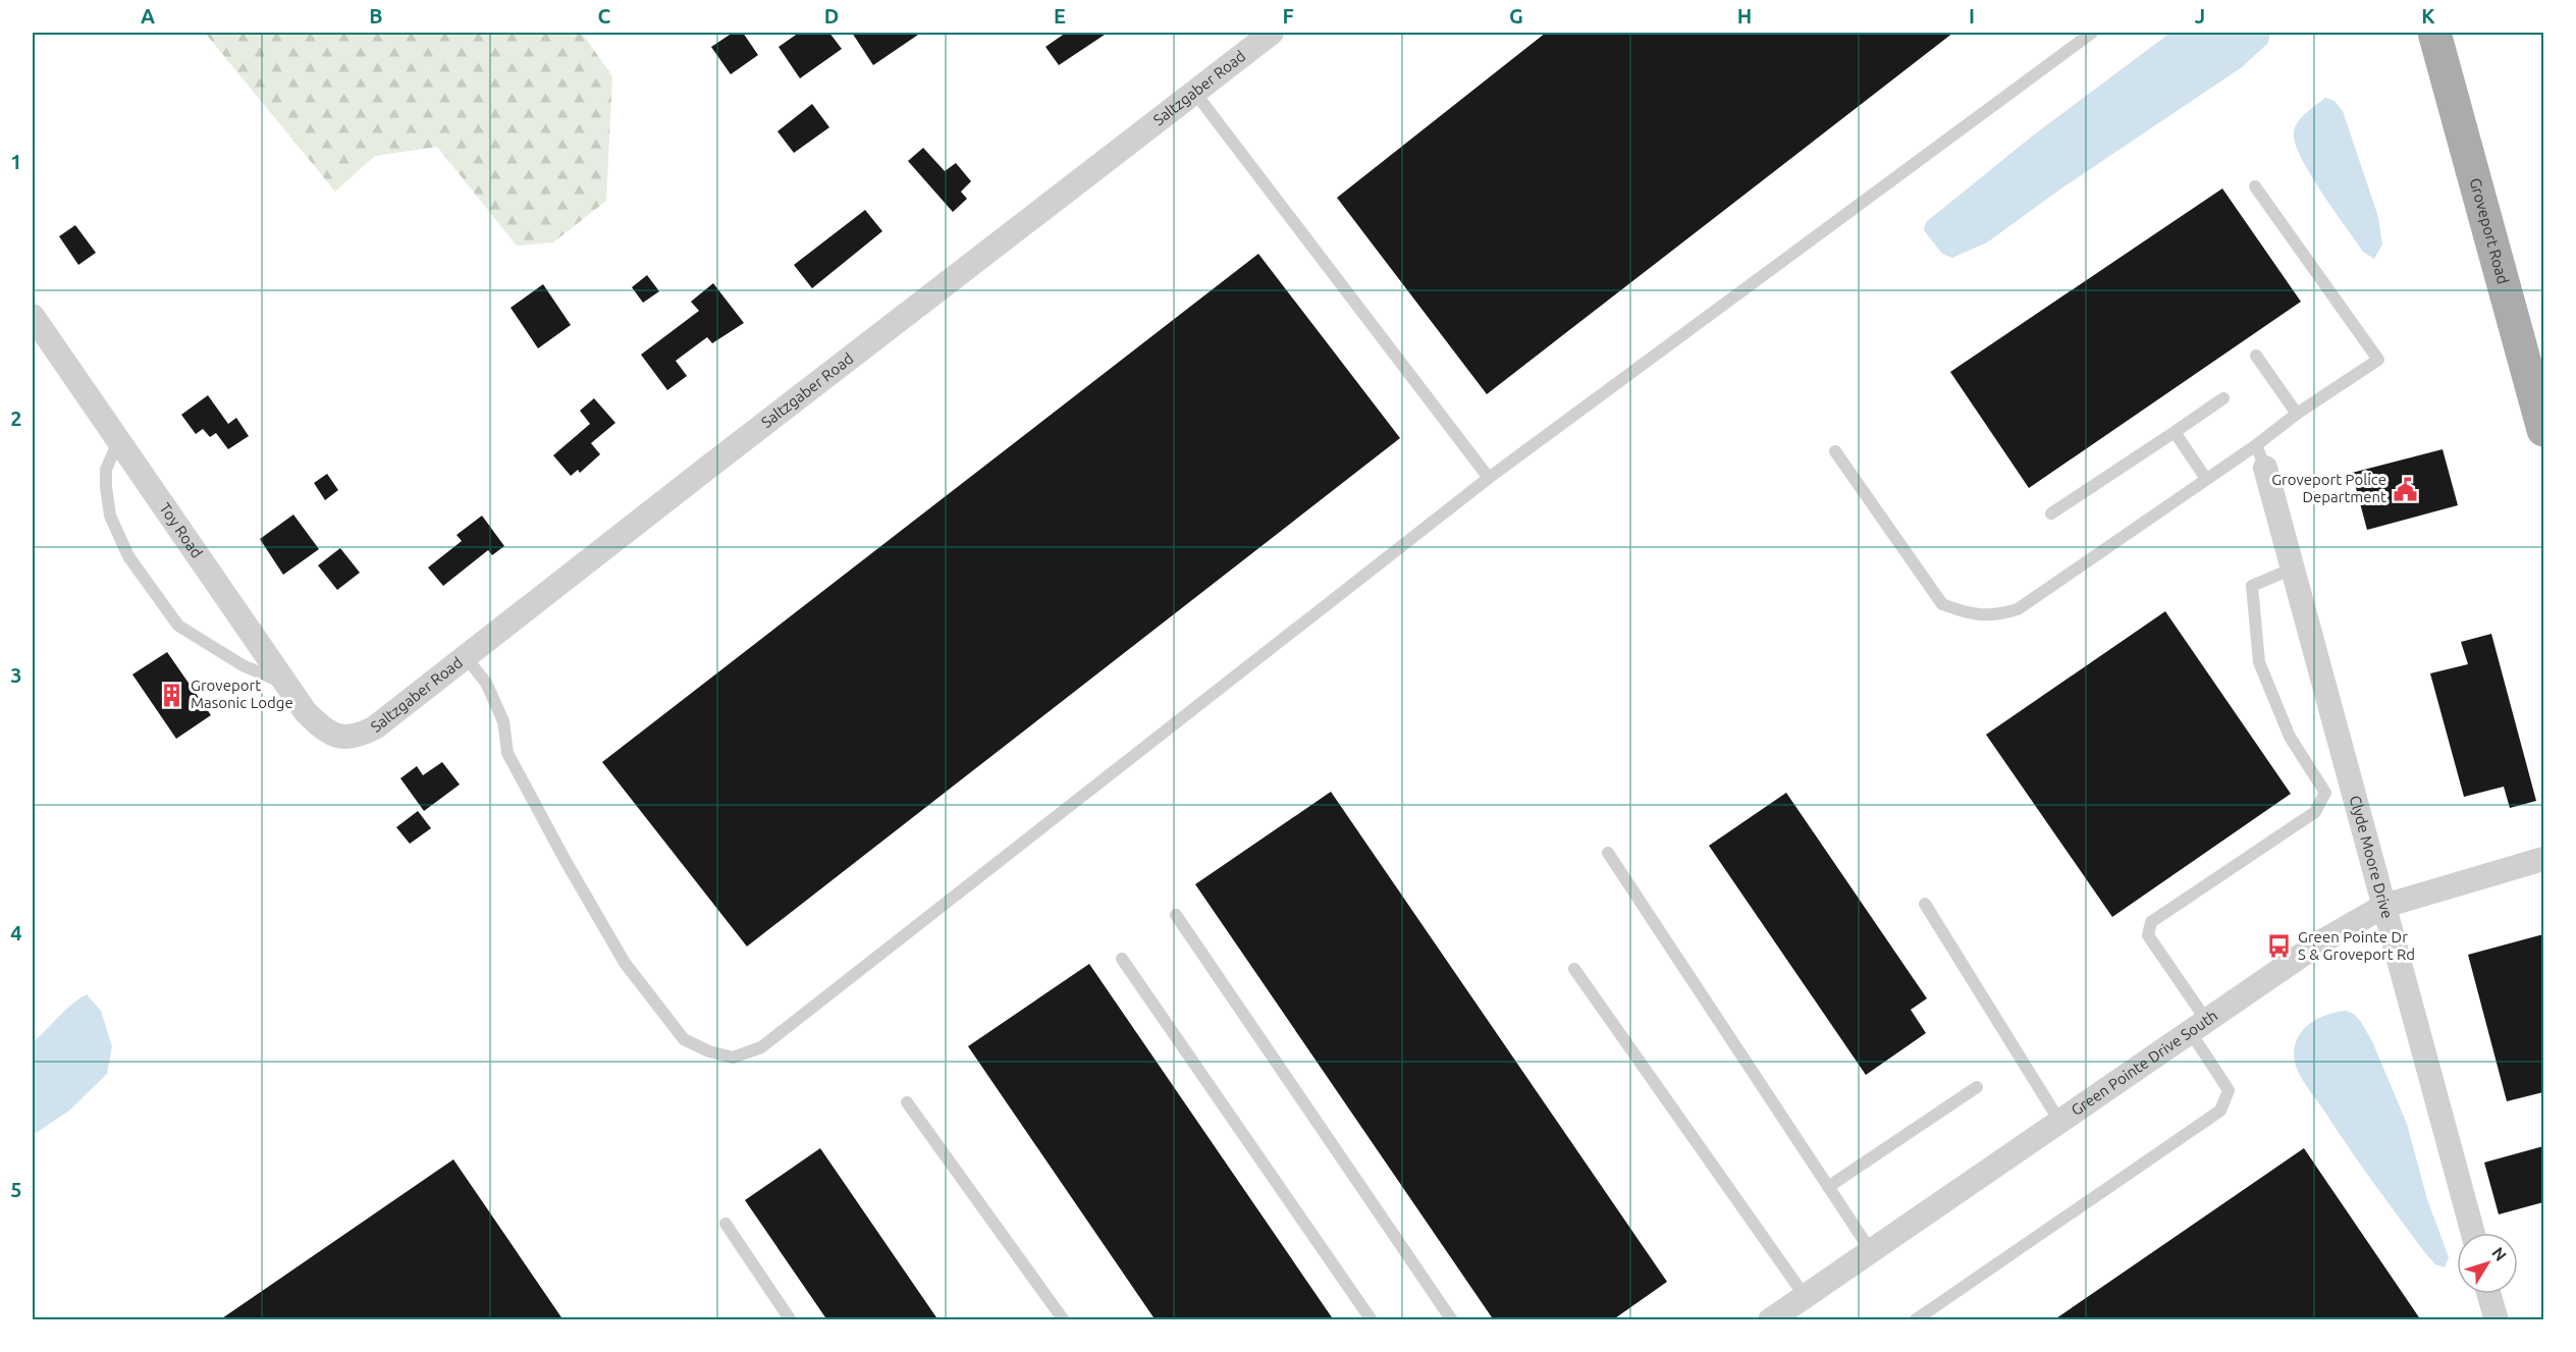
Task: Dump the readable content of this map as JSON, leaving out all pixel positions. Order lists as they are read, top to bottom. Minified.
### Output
{"streets":{"main road":["Groveport Road"],"street":["Saltzgaber Road","Toy Road","Clyde Moore Drive","Green Pointe Drive South"]},"crossings":[["Saltzgaber Road","Toy Road"],["Clyde Moore Drive","Green Pointe Drive South"]],"places":{"public building":["Groveport Police Department"],"building":["Groveport Masonic Lodge"],"bus stop":["Green Pointe Dr S & Groveport Rd"]},"north":"top right","grid":{"columns":["A","B","C","D","E","F","G","H","I","J","K"],"rows":["1","2","3","4","5"]}}
